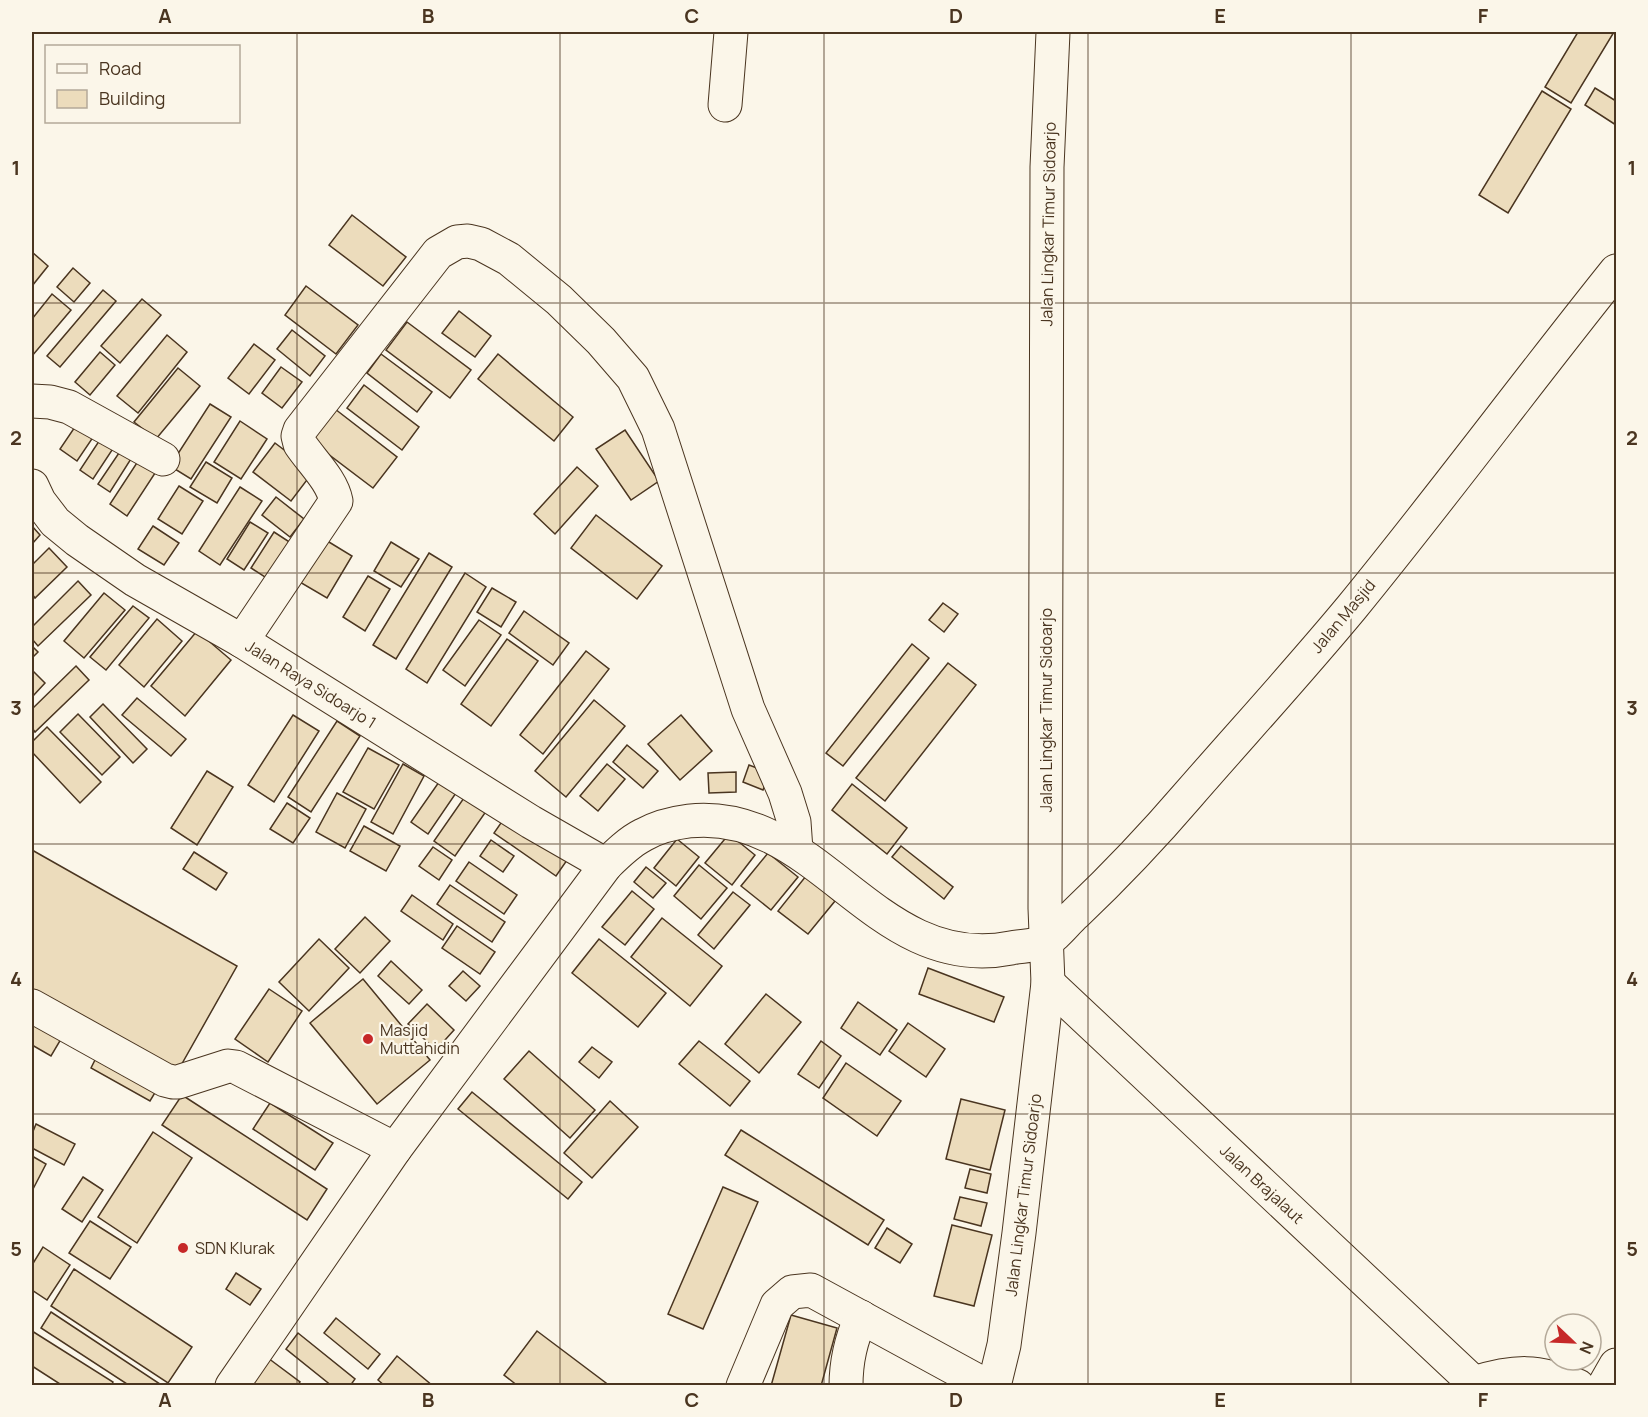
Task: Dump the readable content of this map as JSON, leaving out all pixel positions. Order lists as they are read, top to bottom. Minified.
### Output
{"streets":{"street":["Jalan Lingkar Timur Sidoarjo","Jalan Masjid","Jalan Raya Sidoarjo 1","Jalan Brajalaut"]},"crossings":[["Jalan Lingkar Timur Sidoarjo","Jalan Masjid"],["Jalan Lingkar Timur Sidoarjo","Jalan Brajalaut"]],"places":["Masjid Muttahidin","SDN Klurak"],"legend":["Road","Building"],"north":"bottom right","grid":{"columns":["A","B","C","D","E","F"],"rows":["1","2","3","4","5"]}}
